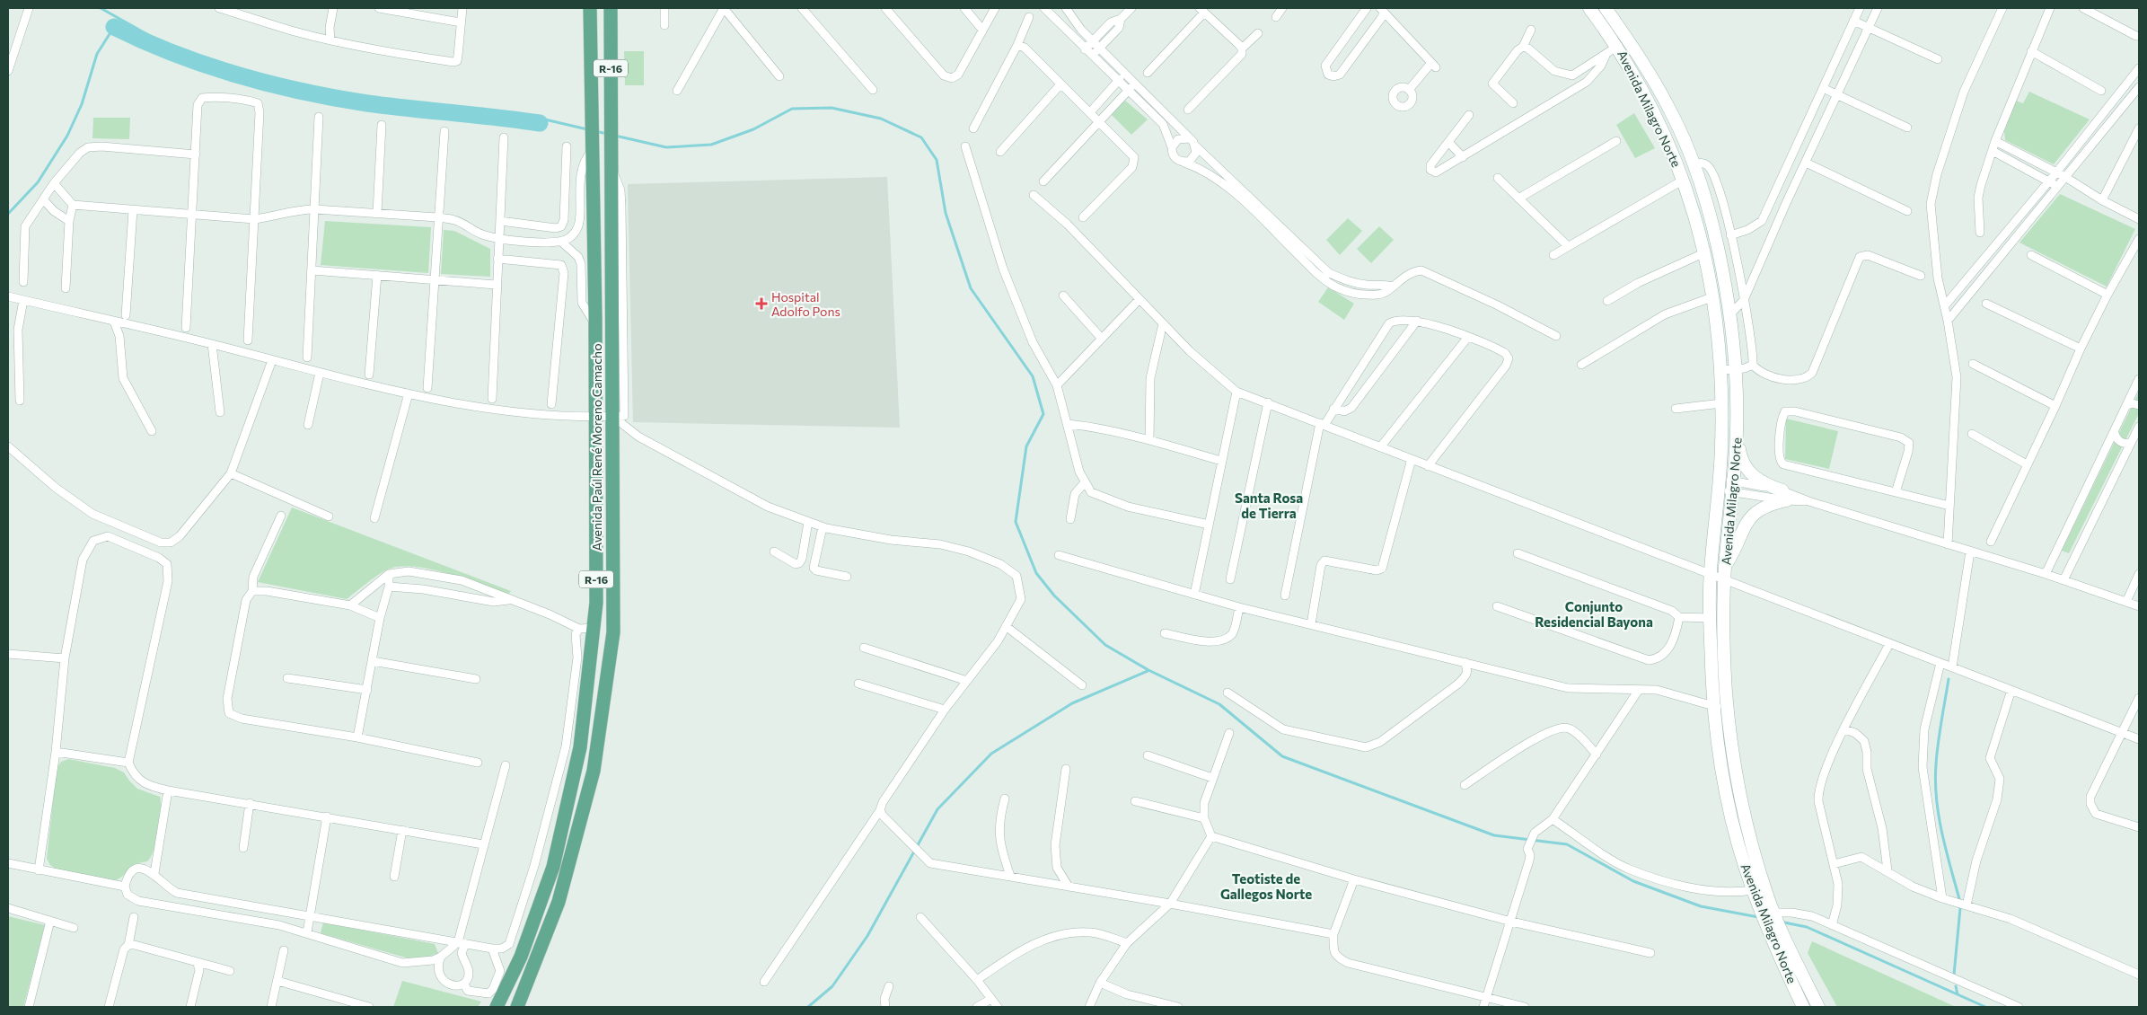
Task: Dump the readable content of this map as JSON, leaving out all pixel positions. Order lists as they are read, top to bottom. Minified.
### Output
{"streets":{"main road":["R-16","Avenida Milagro Norte","Avenida Paúl René Moreno Camacho"]},"districts":["Santa Rosa de Tierra","Conjunto Residencial Bayona","Teotiste de Gallegos Norte"],"places":{"health":["Hospital Adolfo Pons"]}}
